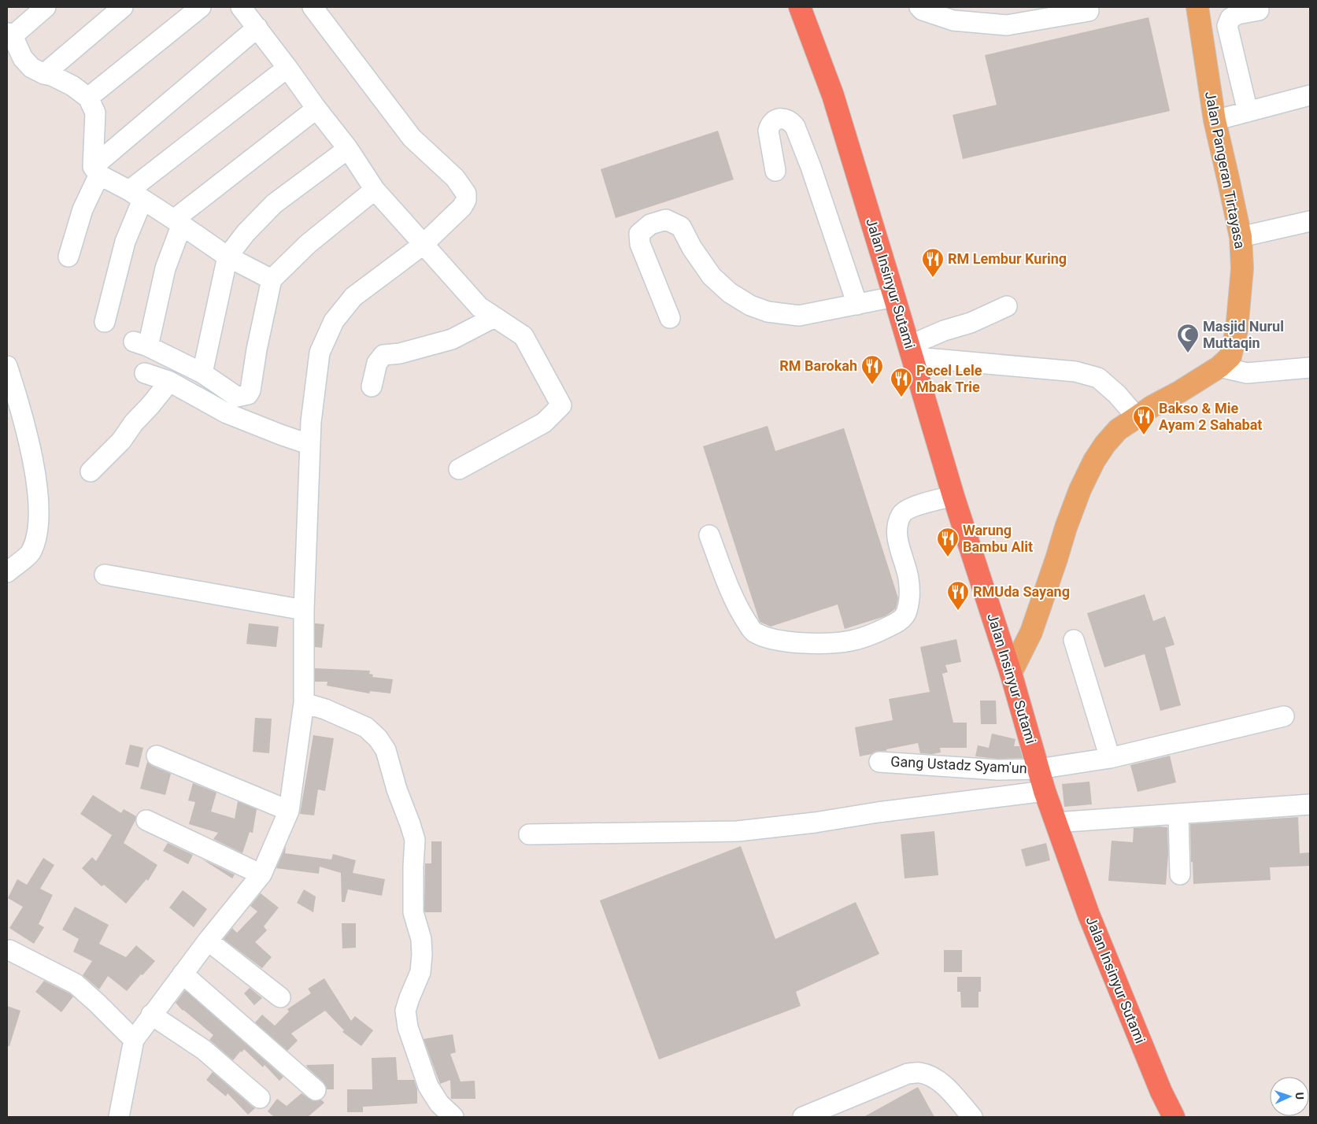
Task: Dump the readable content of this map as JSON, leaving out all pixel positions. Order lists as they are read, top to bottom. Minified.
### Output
{"streets":{"highway":["Jalan Insinyur Sutami"],"main road":["Jalan Pangeran Tirtayasa"],"street":["Gang Ustadz Syam'un"]},"crossings":[["Jalan Pangeran Tirtayasa","Jalan Insinyur Sutami"],["Jalan Insinyur Sutami","Gang Ustadz Syam'un"]],"places":{"restaurant":["RM Lembur Kuring","RM Barokah","Pecel Lele Mbak Trie","Bakso & Mie Ayam 2 Sahabat","Warung Bambu Alit","RMUda Sayang"],"mosque":["Masjid Nurul Muttaqin"]},"north":"right"}
